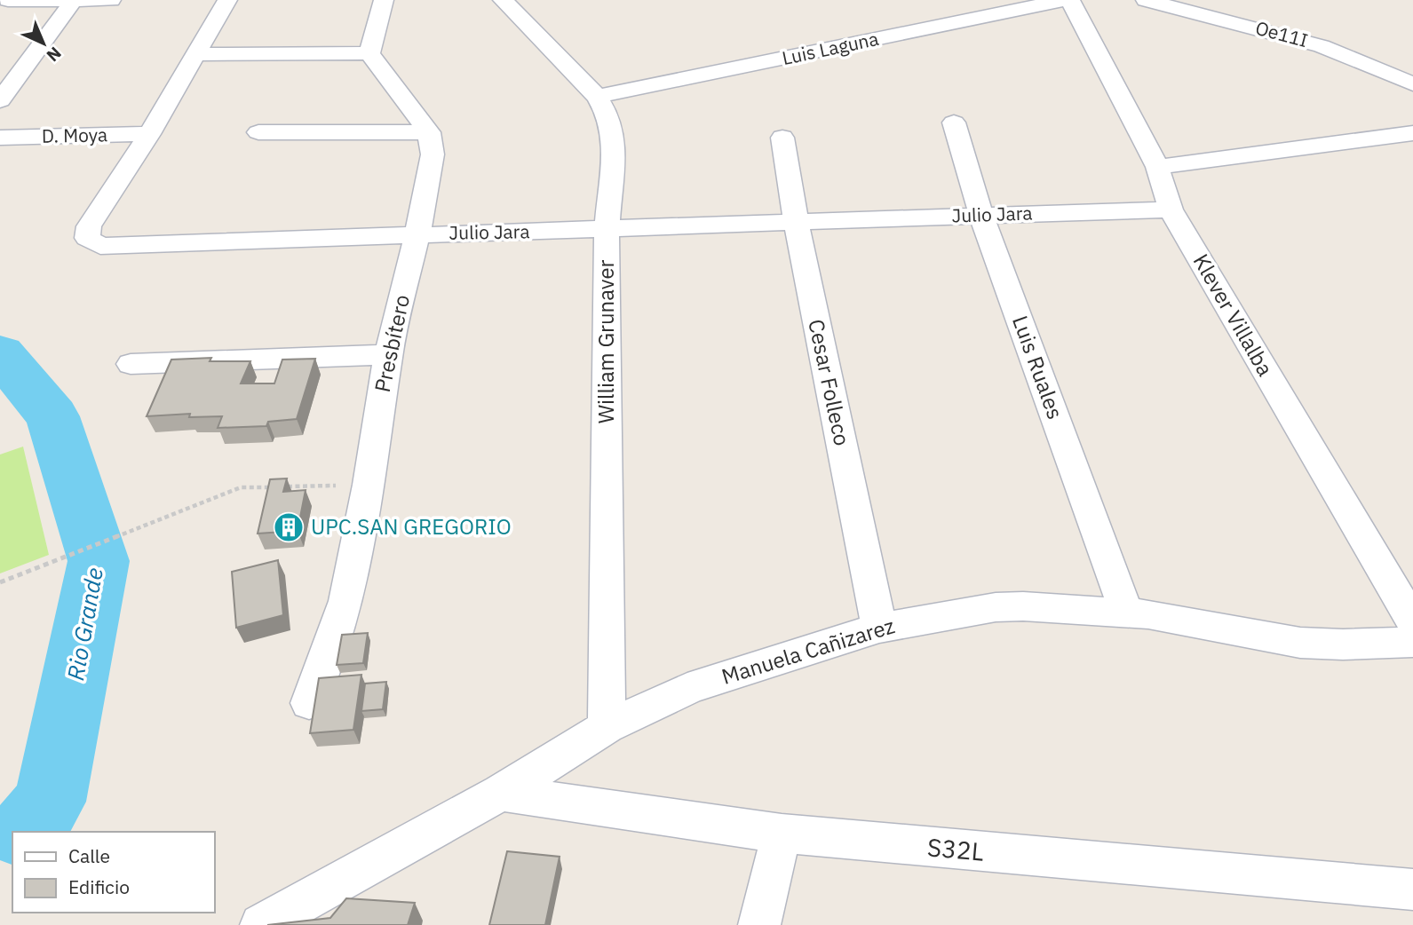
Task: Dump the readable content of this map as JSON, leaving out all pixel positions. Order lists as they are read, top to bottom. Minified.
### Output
{"streets":{"street":["Oe11I","Luis Laguna","D. Moya","Julio Jara","Klever Villalba","William Grunaver","Presbítero","Luis Ruales","Cesar Folleco","Manuela Cañizarez","S32L"]},"crossings":[["Luis Laguna","William Grunaver"],["D. Moya","Julio Jara"],["Julio Jara","Klever Villalba"],["Julio Jara","William Grunaver"],["Julio Jara","Presbítero"],["Julio Jara","Luis Ruales"],["Julio Jara","Cesar Folleco"],["William Grunaver","Manuela Cañizarez"],["Luis Ruales","Manuela Cañizarez"],["Cesar Folleco","Manuela Cañizarez"],["Manuela Cañizarez","S32L"]],"water":["Rio Grande"],"places":{"building":["UPC.SAN GREGORIO"]},"legend":["Calle","Edificio"],"north":"bottom right"}
